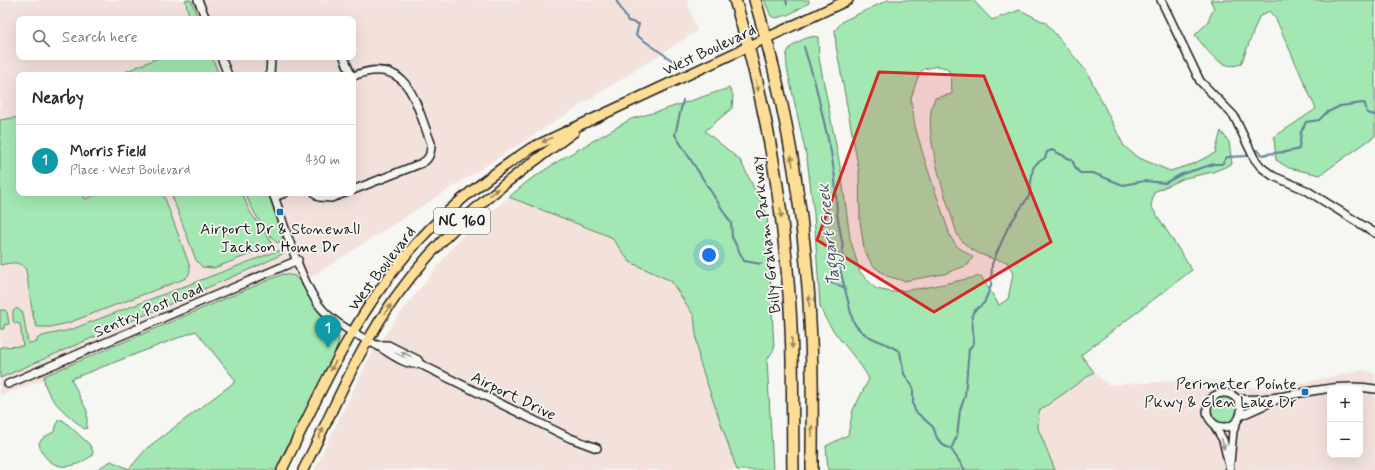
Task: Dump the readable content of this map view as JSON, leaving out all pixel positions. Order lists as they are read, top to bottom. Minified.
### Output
{"streets":{"highway":["Billy Graham Parkway"],"main road":["West Boulevard","NC 160"],"street":["Sentry Post Road","Airport Drive"]},"crossings":[["West Boulevard","Billy Graham Parkway"],["West Boulevard","Airport Drive"],["Sentry Post Road","Airport Drive"]],"water":["Taggart Creek"],"places":{"transit":["Airport Dr & Stonewall Jackson Home Dr","Perimeter Pointe Pkwy & Glen Lake Dr"]},"page":{"search":"Search here","heading":"Nearby","list":[{"mark":"1","name":"Morris Field","note":"Place · West Boulevard","value":"430 m"}],"pins":"1","map_buttons":["+","−"]}}
